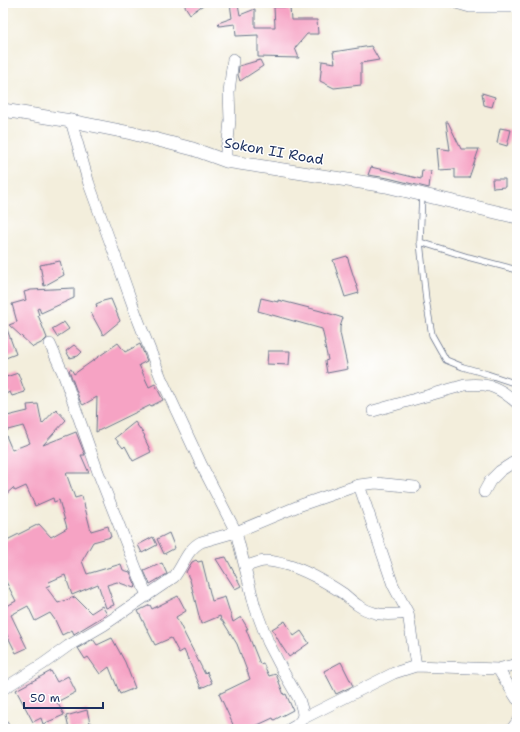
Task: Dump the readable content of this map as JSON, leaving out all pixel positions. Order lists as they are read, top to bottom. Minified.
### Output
{"streets":{"street":["Sokon II Road"]},"scale_bar":"50 m"}
